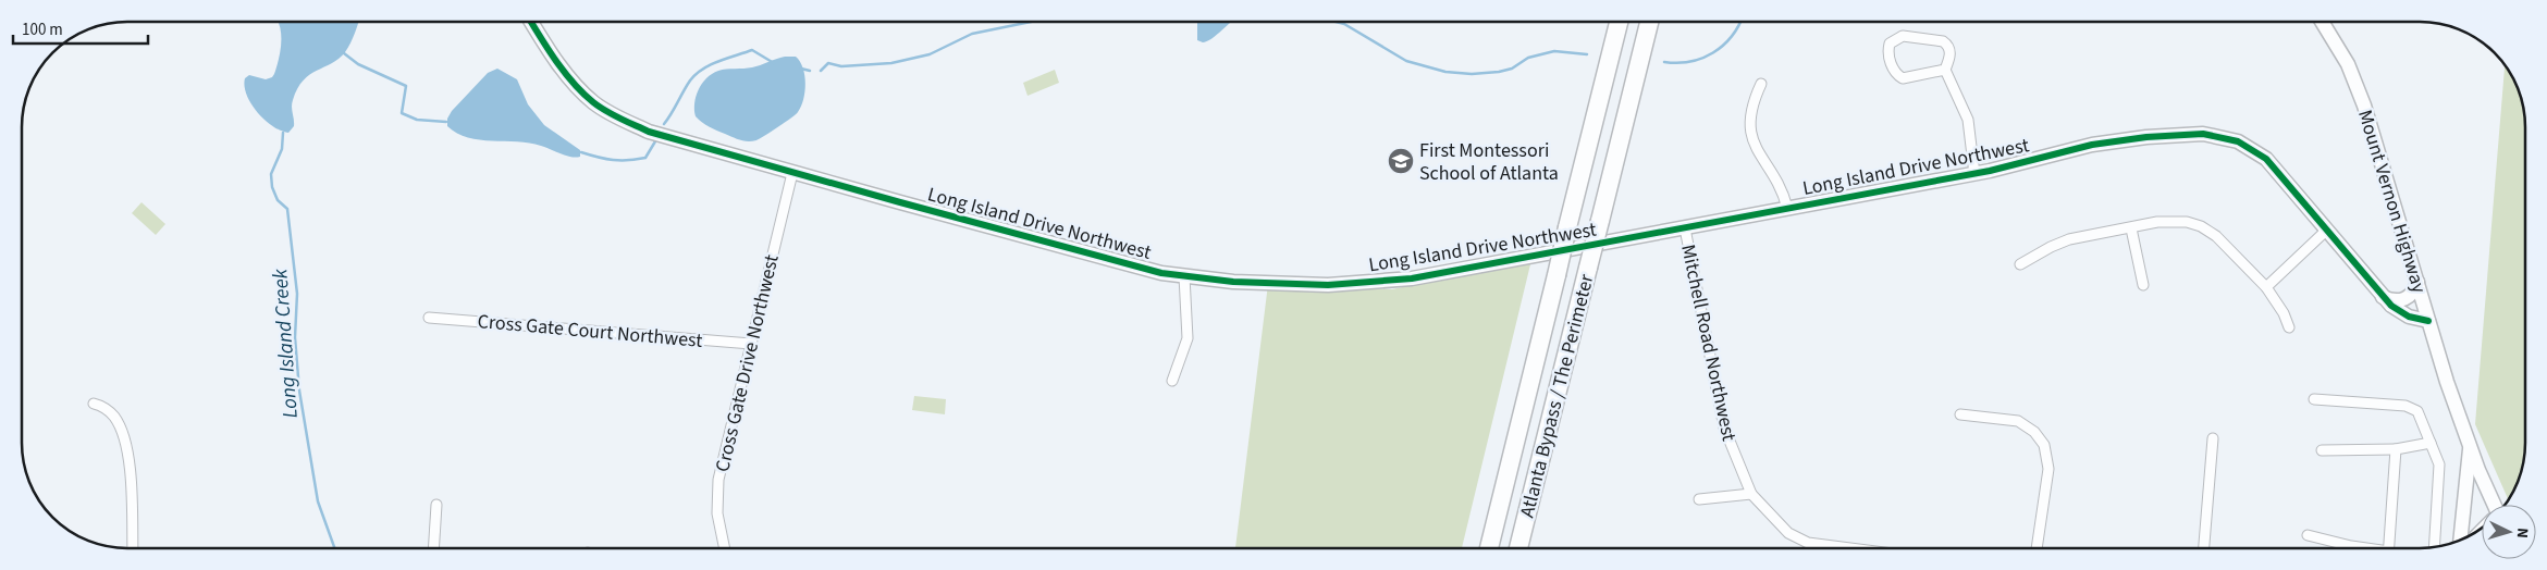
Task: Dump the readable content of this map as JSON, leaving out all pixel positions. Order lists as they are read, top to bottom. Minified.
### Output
{"streets":{"highway":["Atlanta Bypass / The Perimeter"],"street":["Long Island Drive Northwest","Mount Vernon Highway","Cross Gate Court Northwest","Mitchell Road Northwest","Cross Gate Drive Northwest"]},"crossings":[["Long Island Drive Northwest","Mount Vernon Highway"],["Long Island Drive Northwest","Mitchell Road Northwest"],["Long Island Drive Northwest","Cross Gate Drive Northwest"],["Cross Gate Court Northwest","Cross Gate Drive Northwest"]],"water":["Long Island Creek"],"places":{"school or university":["First Montessori School of Atlanta"]},"scale_bar":"100 m","north":"right"}
